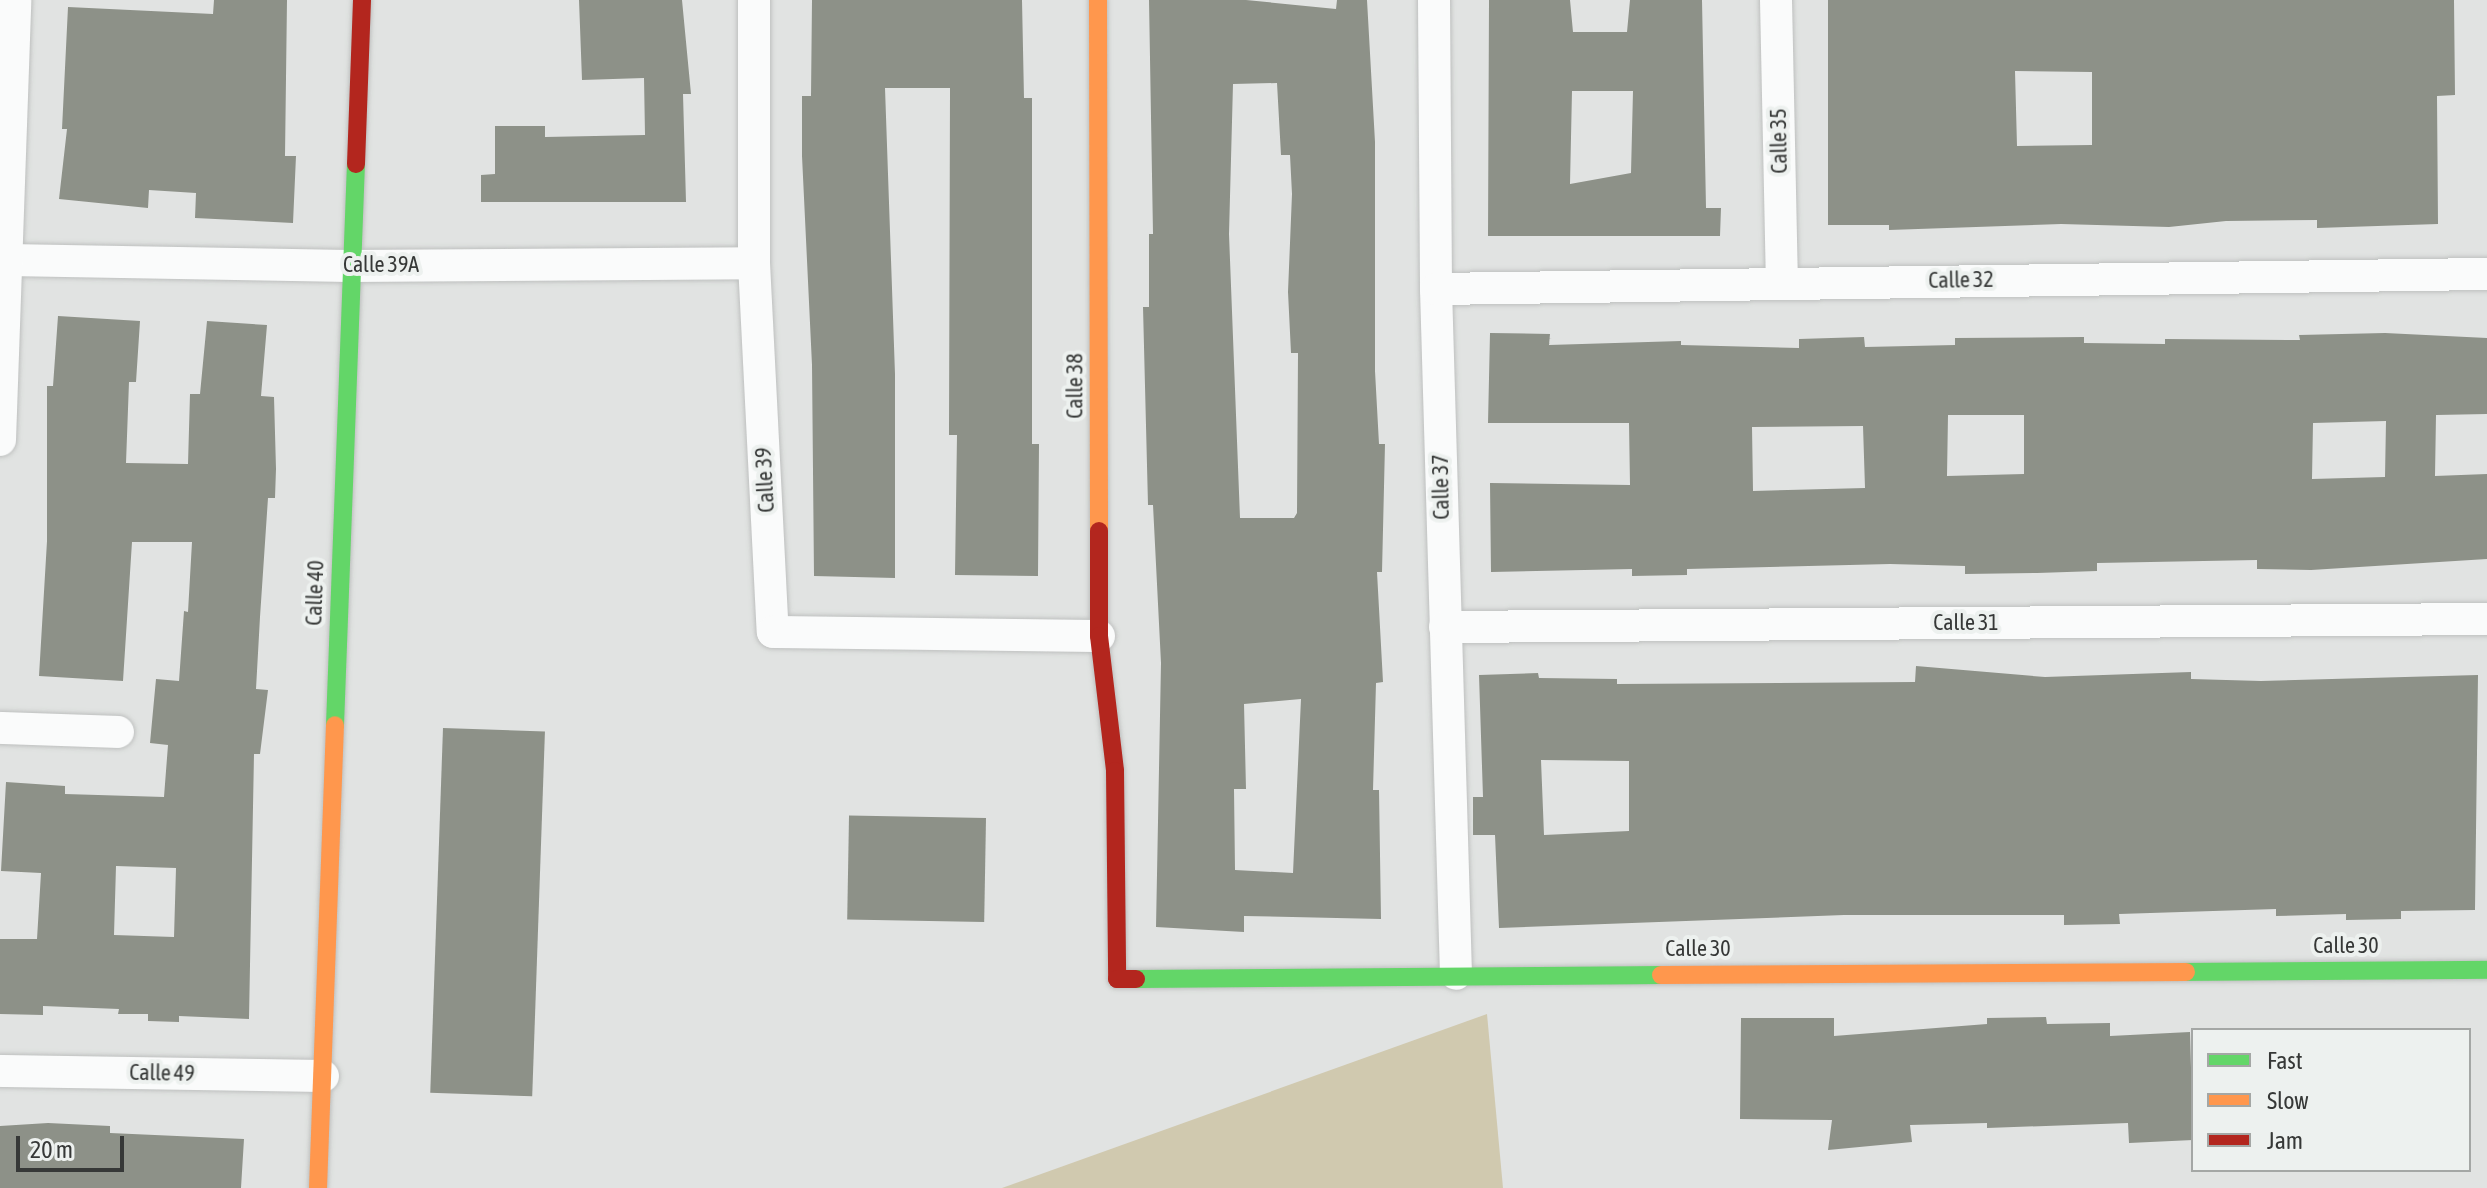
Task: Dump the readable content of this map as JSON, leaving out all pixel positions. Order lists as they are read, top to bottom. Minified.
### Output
{"streets":{"street":["Calle 35","Calle 39A","Calle 32","Calle 38","Calle 39","Calle 37","Calle 40","Calle 31","Calle 30","Calle 49"]},"crossings":[["Calle 35","Calle 32"],["Calle 39A","Calle 39"],["Calle 39A","Calle 40"],["Calle 32","Calle 37"],["Calle 38","Calle 39"],["Calle 38","Calle 30"],["Calle 37","Calle 31"],["Calle 37","Calle 30"],["Calle 40","Calle 49"]],"legend":["Fast","Slow","Jam"],"scale_bar":"20 m"}
